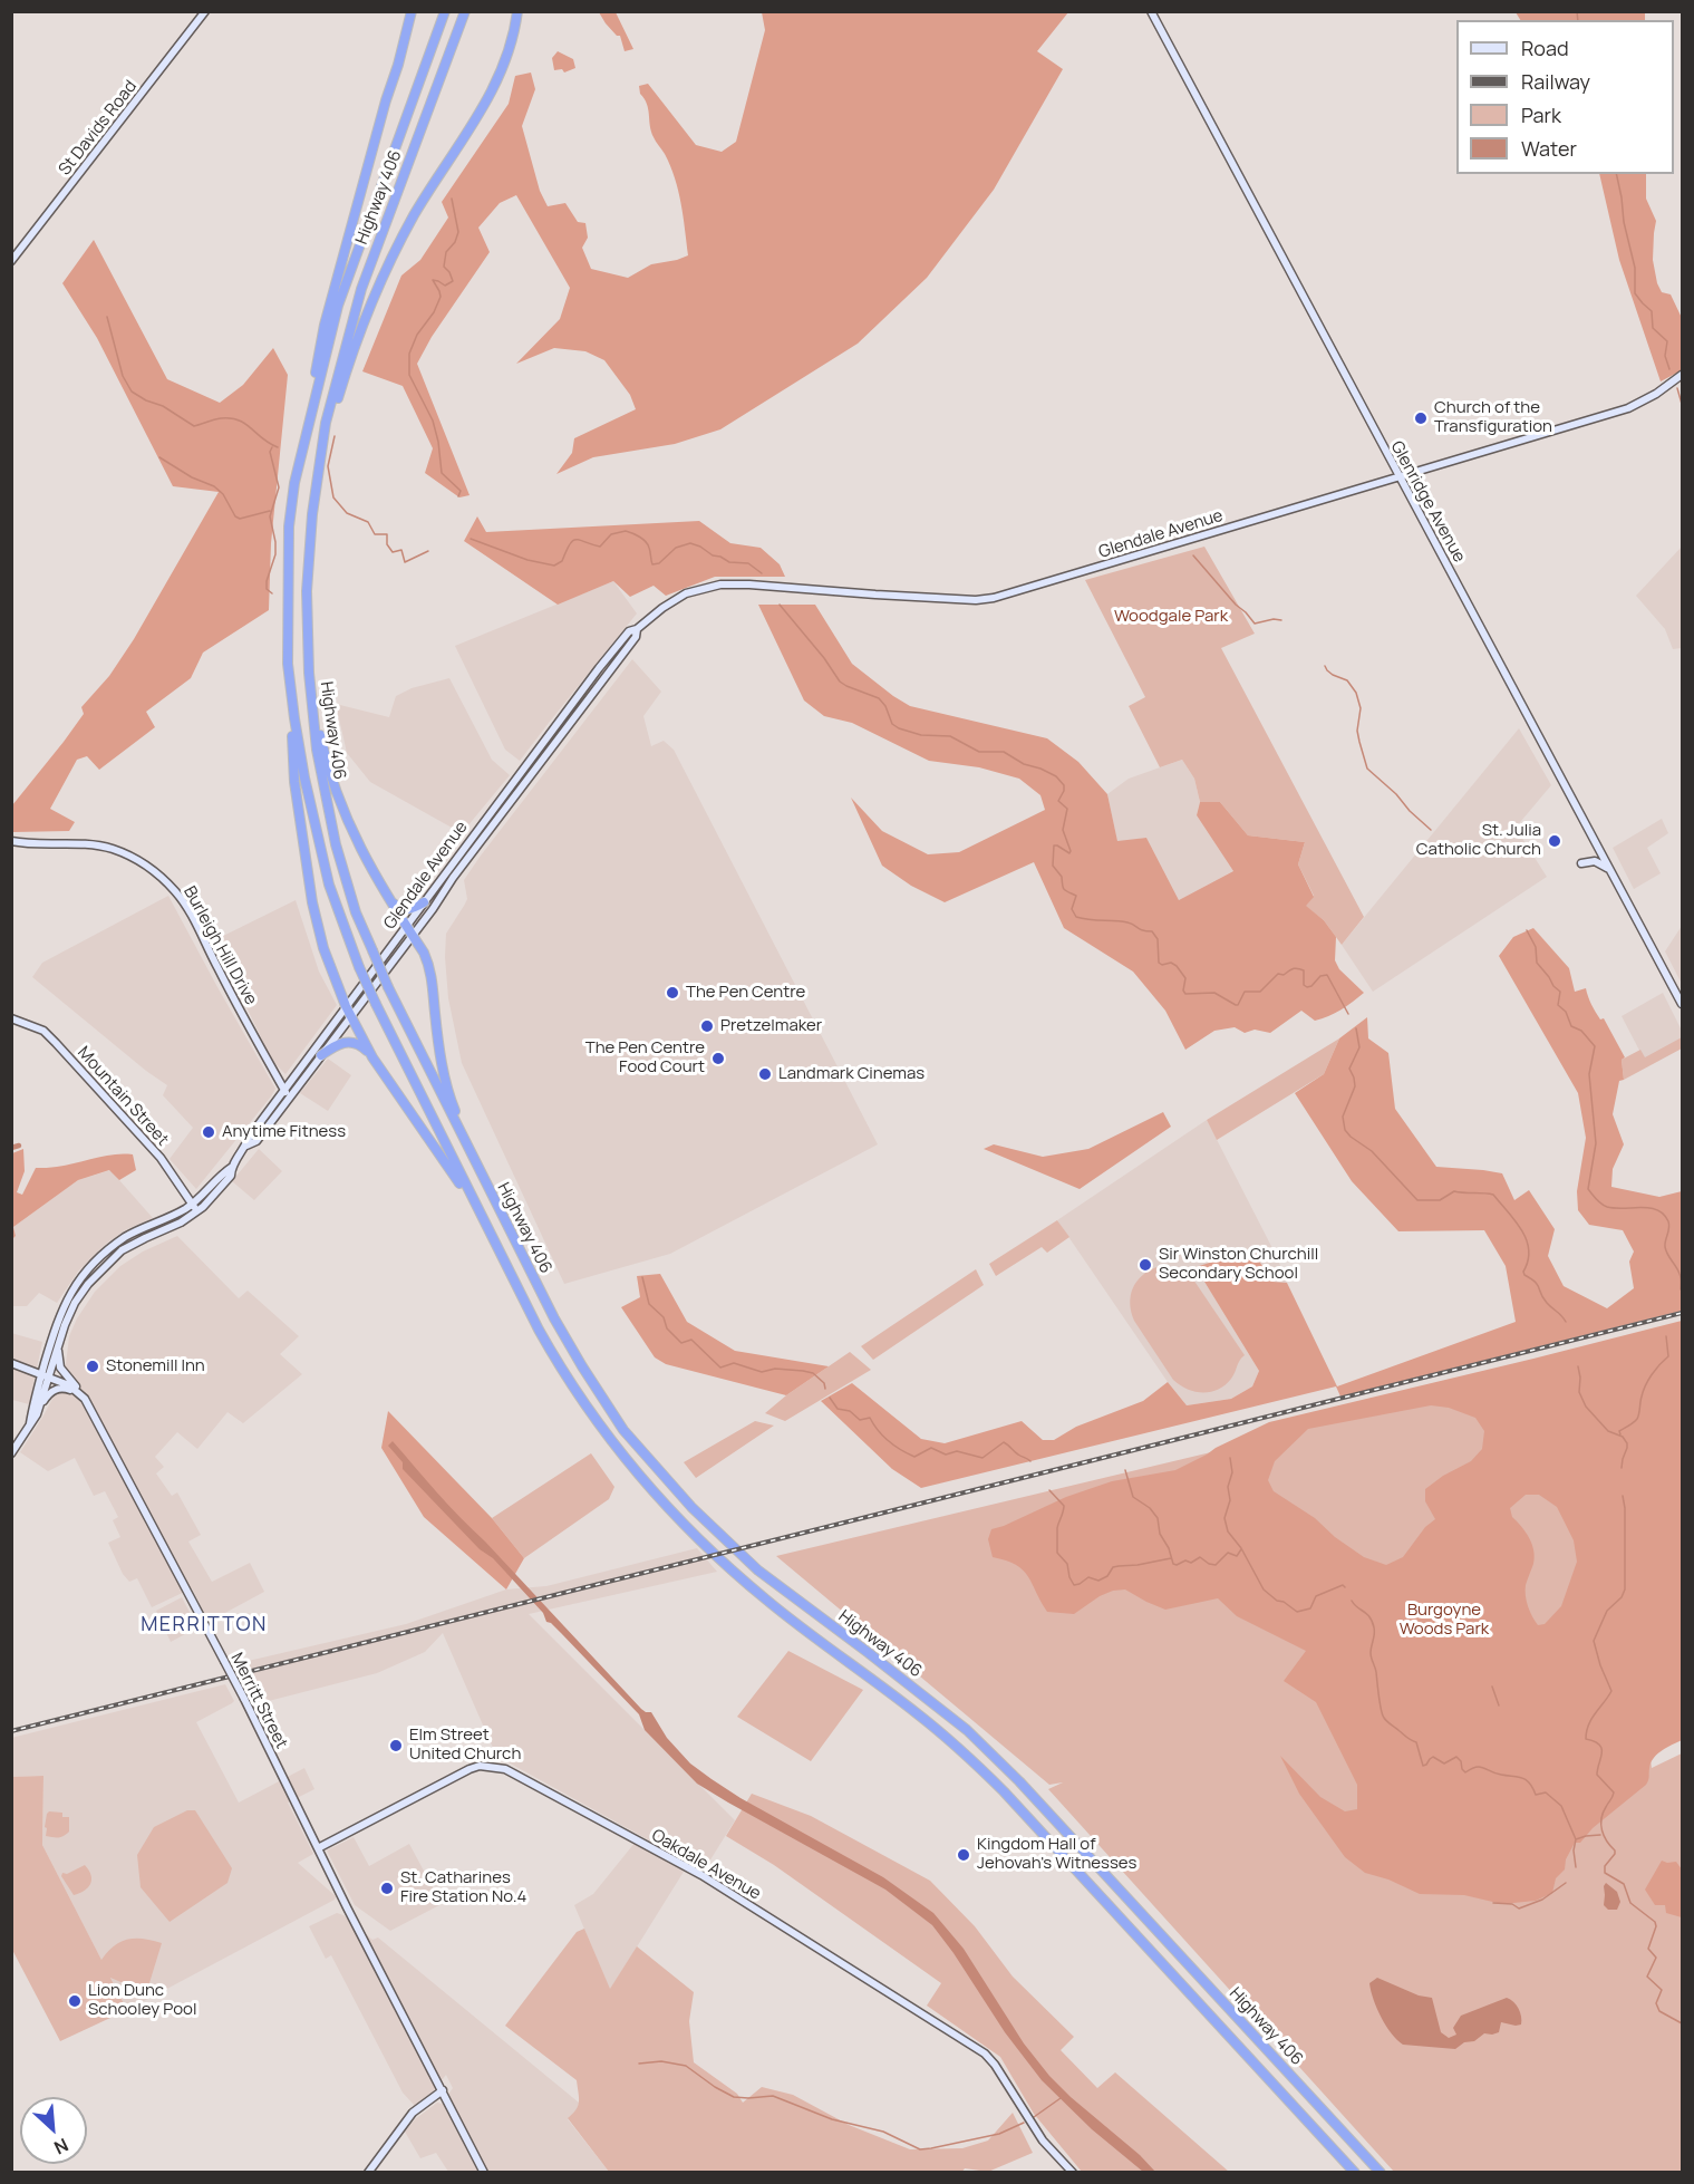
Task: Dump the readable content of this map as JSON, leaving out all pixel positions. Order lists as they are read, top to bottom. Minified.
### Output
{"streets":{"highway":["Highway 406"],"main road":["St Davids Road","Glenridge Avenue","Glendale Avenue","Burleigh Hill Drive","Mountain Street","Merritt Street","Oakdale Avenue"]},"crossings":[["Glenridge Avenue","Glendale Avenue"],["Glendale Avenue","Burleigh Hill Drive"],["Glendale Avenue","Mountain Street"],["Glendale Avenue","Merritt Street"],["Merritt Street","Oakdale Avenue"]],"districts":["MERRITTON"],"parks":["Woodgale Park","Burgoyne Woods Park"],"places":["Church of the Transfiguration","St. Julia Catholic Church","The Pen Centre","Pretzelmaker","The Pen Centre Food Court","Landmark Cinemas","Anytime Fitness","Sir Winston Churchill Secondary School","Stonemill Inn","Elm Street United Church","Kingdom Hall of Jehovah's Witnesses","St. Catharines Fire Station No.4","Lion Dunc Schooley Pool"],"legend":["Road","Railway","Park","Water"],"north":"bottom right"}
